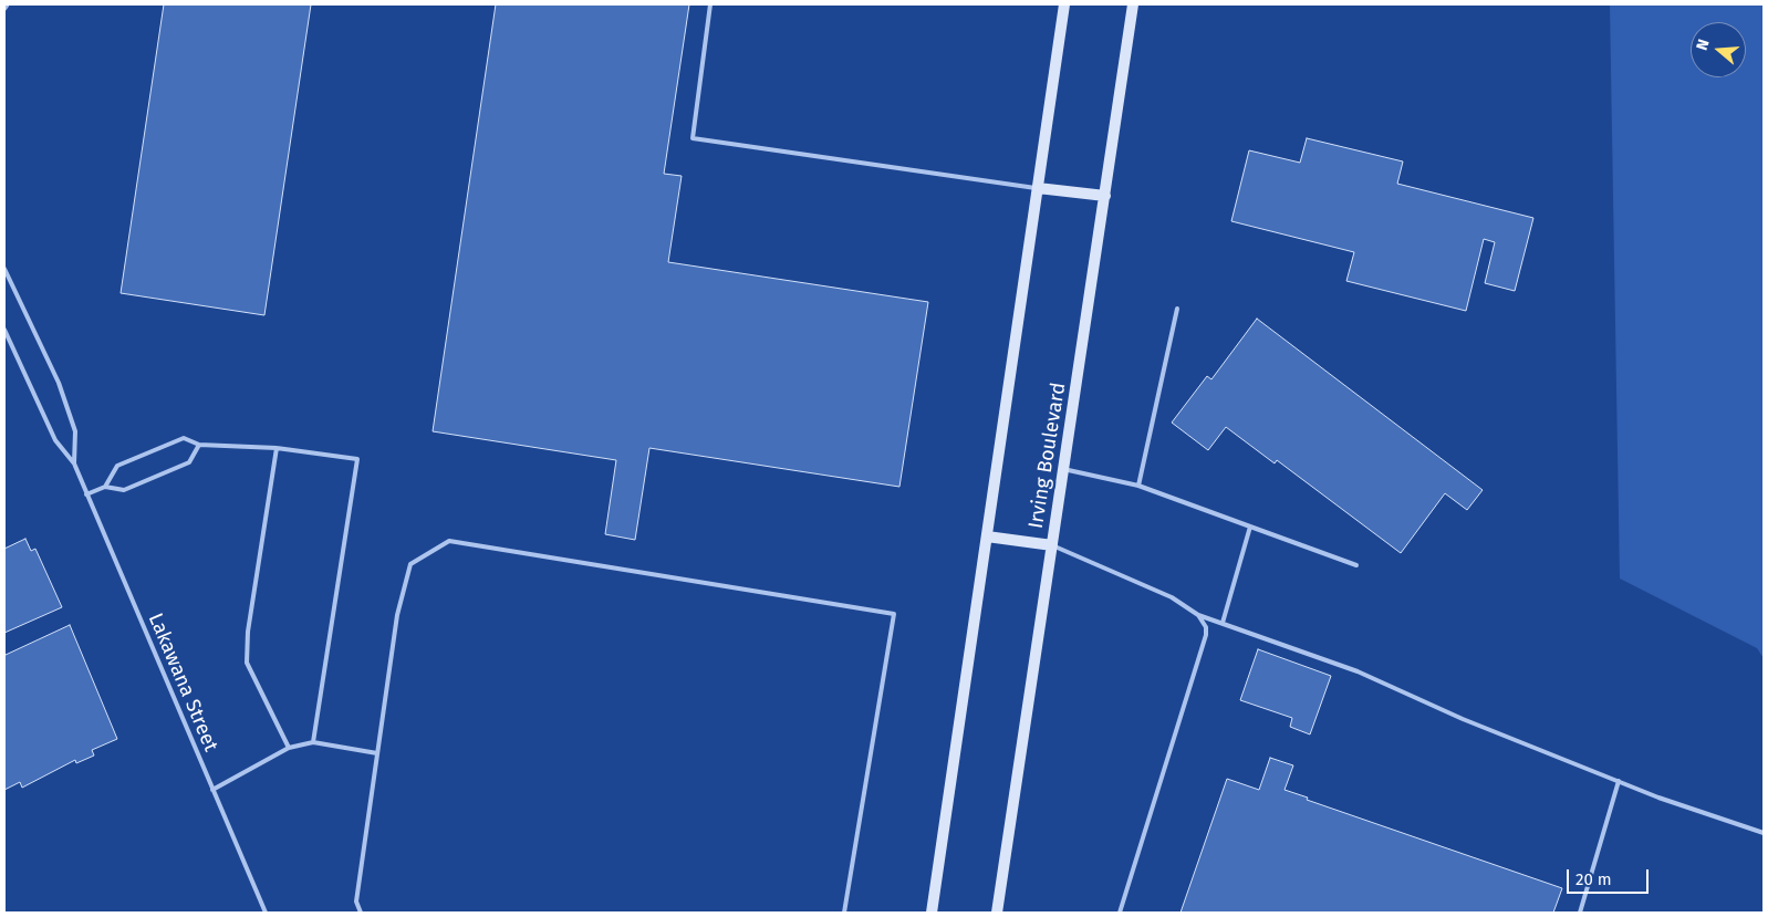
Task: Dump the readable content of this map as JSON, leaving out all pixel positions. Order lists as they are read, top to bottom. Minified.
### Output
{"streets":{"main road":["Irving Boulevard"],"lane":["Lakawana Street"]},"scale_bar":"20 m","north":"left"}
